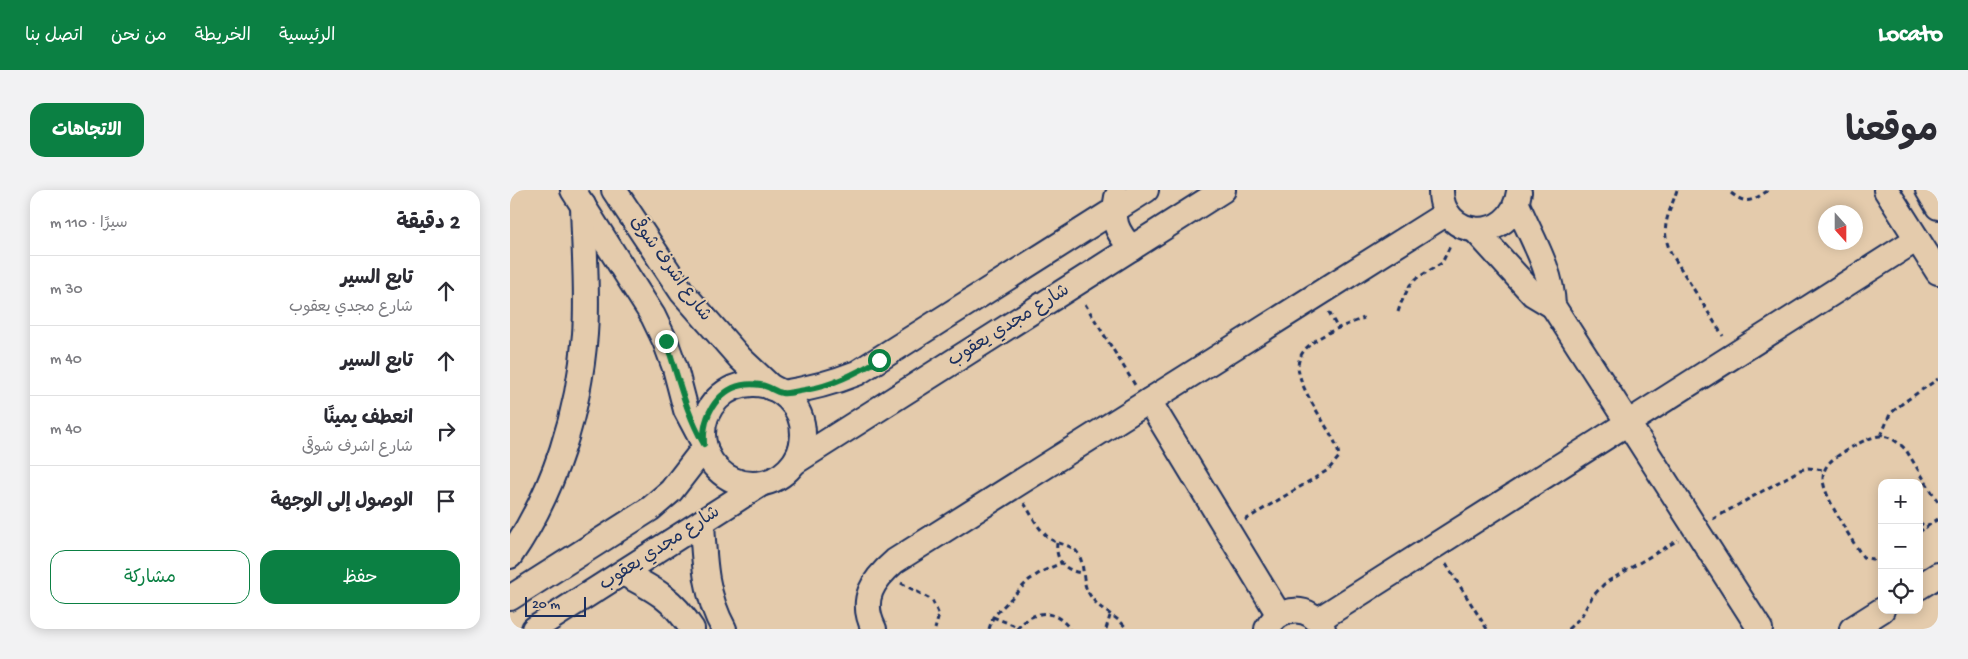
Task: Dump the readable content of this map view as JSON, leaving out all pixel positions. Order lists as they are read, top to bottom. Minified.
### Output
{"streets":{"street":["شارع اشرف شوقى","شارع مجدي يعقوب"]},"crossings":[["شارع اشرف شوقى","شارع مجدي يعقوب"]],"scale_bar":"20 m","north":"bottom","page":{"header":"Locato","nav":["الرئيسية","الخريطة","من نحن","اتصل بنا"],"title":"موقعنا","buttons":["الاتجاهات",["حفظ","مشاركة"]],"heading":["2 دقيقة","سيرًا · 110 m"],"list":[["تابع السير","شارع مجدي يعقوب","30 m"],["تابع السير","40 m"],["انعطف يمينًا","شارع اشرف شوقى","40 m"],"الوصول إلى الوجهة"],"map_buttons":["+","−"],"scale":"20 m"}}
